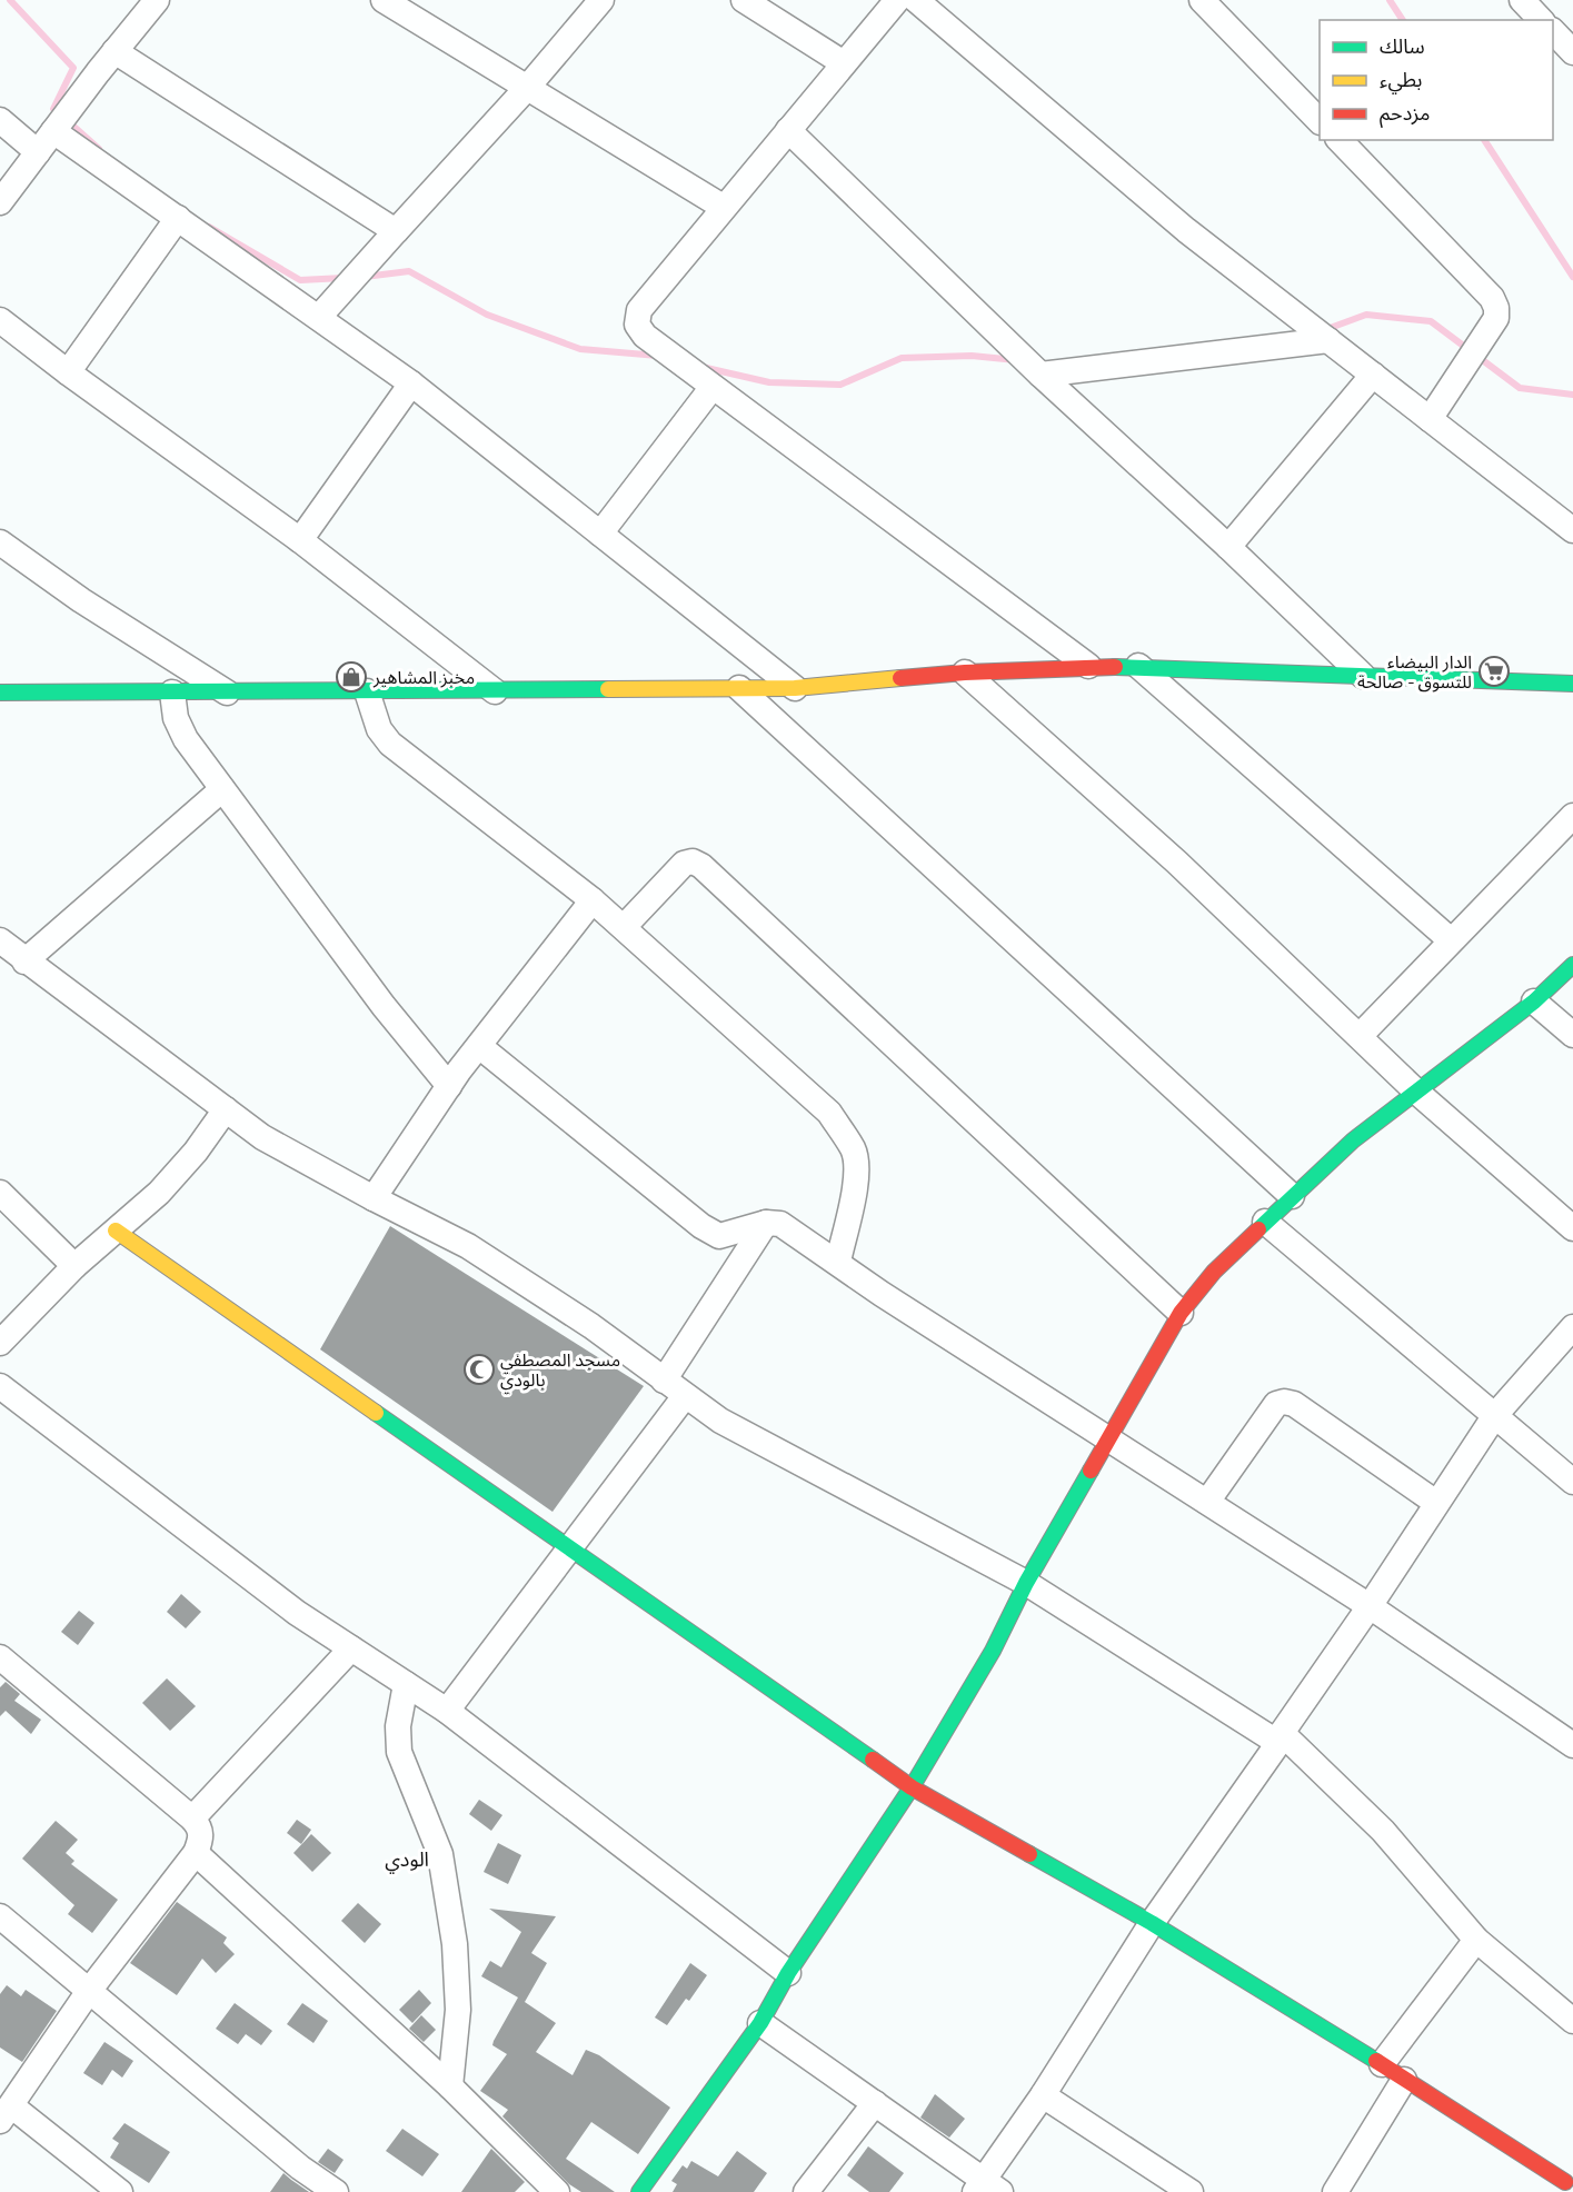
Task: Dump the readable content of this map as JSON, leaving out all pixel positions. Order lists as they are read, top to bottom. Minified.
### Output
{"districts":["الودي"],"places":{"supermarket":["الدار البيضاء للتسوق - صالحة"],"shop":["مخبز المشاهير"],"mosque":["مسجد المصطفي بالودي"]},"legend":["سالك","بطيء","مزدحم"]}
